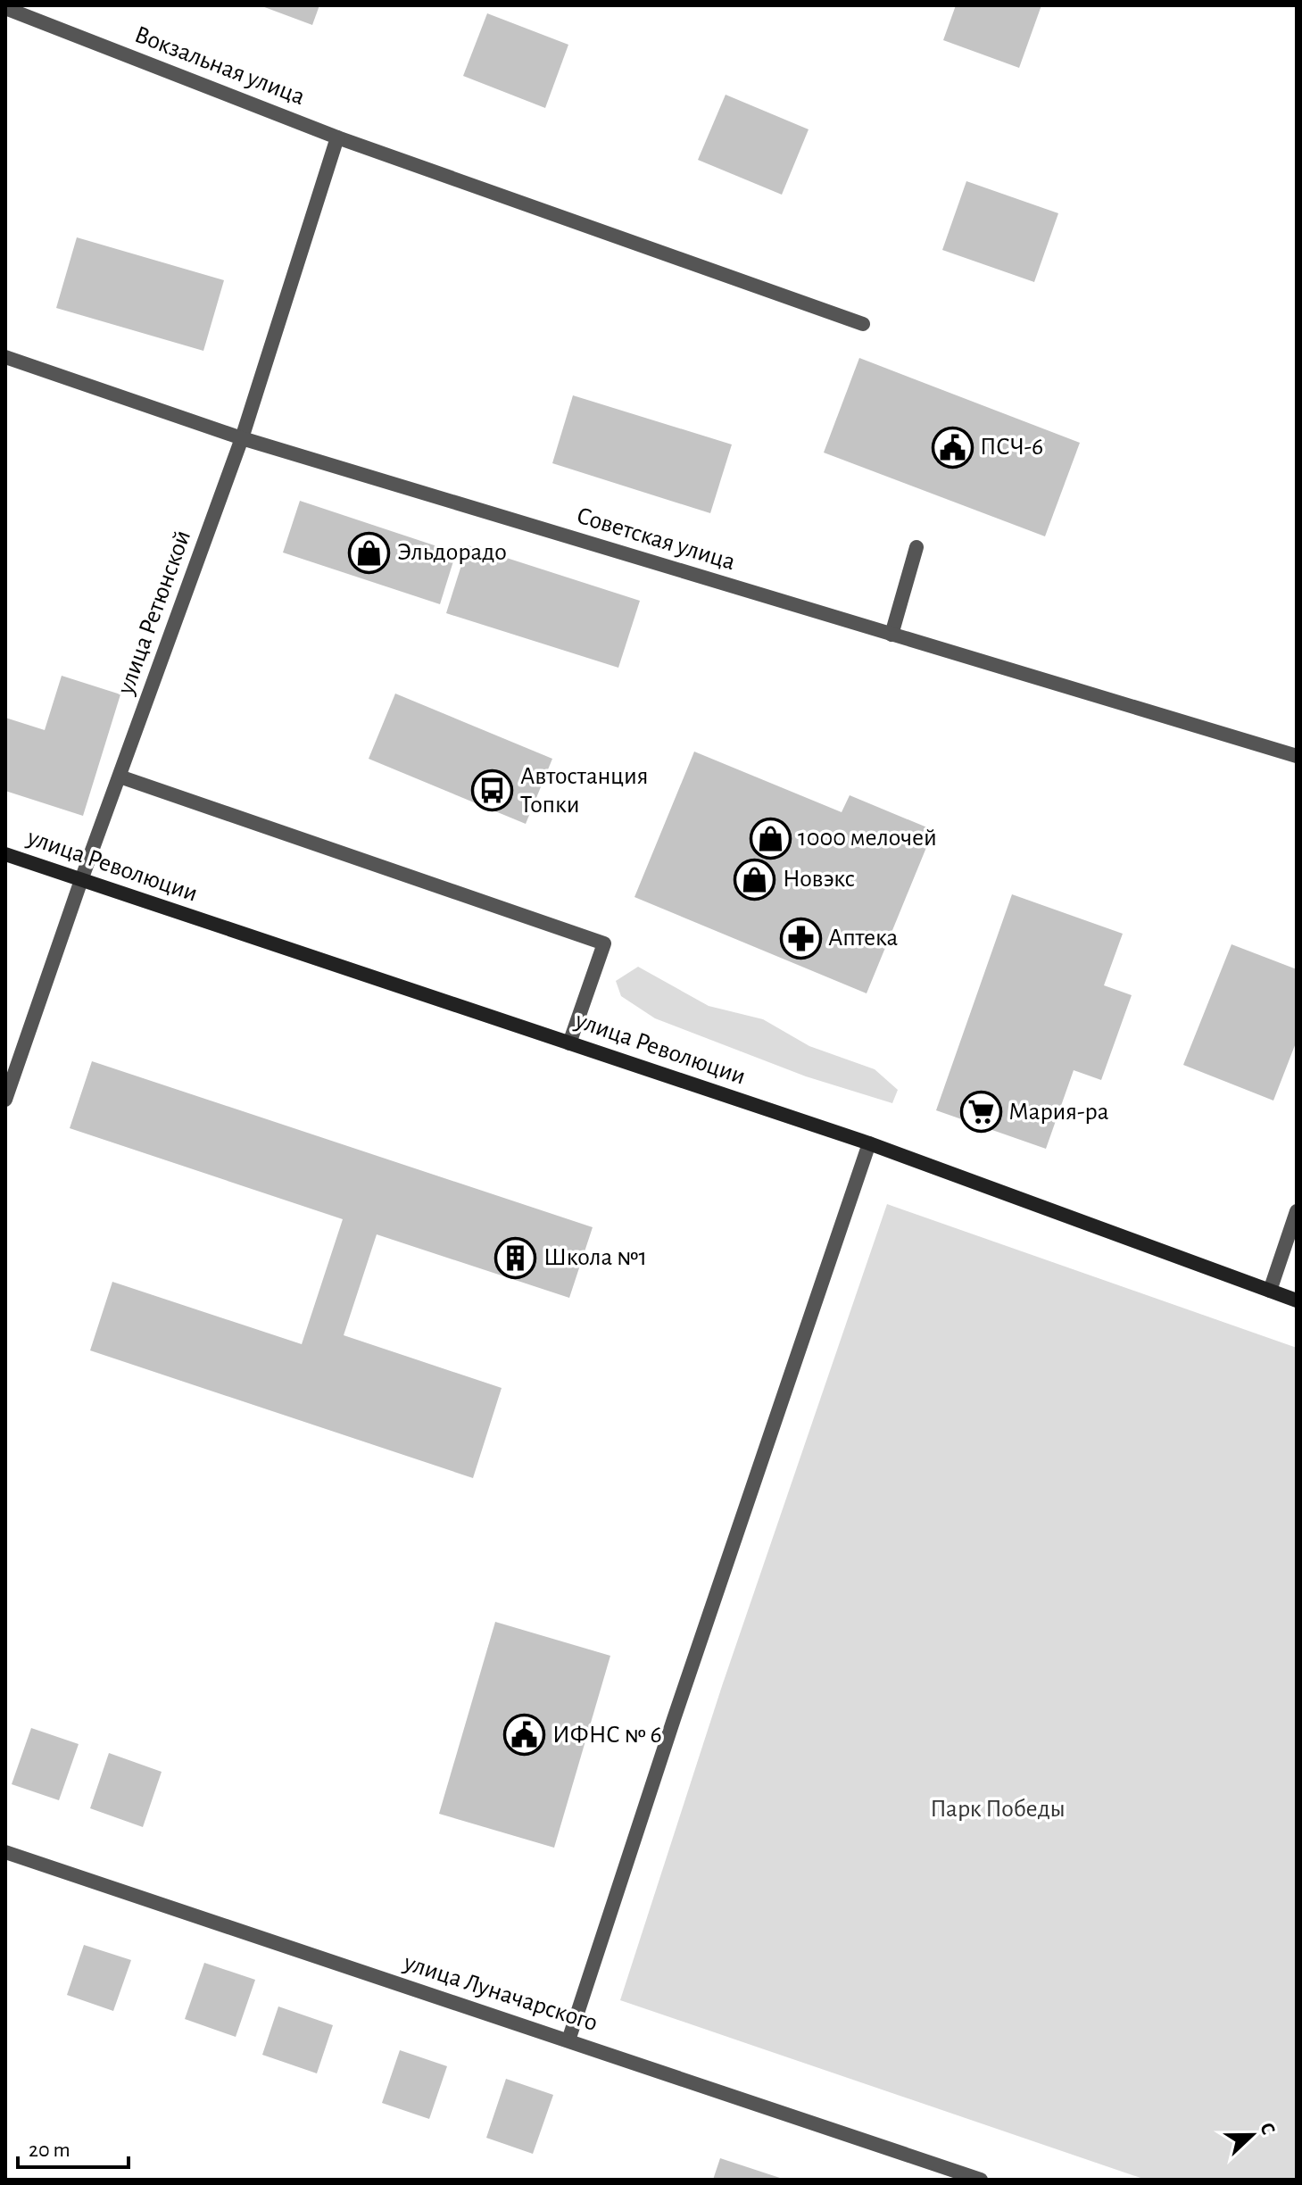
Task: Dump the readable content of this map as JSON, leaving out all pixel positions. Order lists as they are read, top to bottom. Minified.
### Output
{"streets":{"street":["Вокзальная улица","Советская улица","улица Ретюнской","улица Революции","улица Луначарского"]},"crossings":[["Вокзальная улица","улица Ретюнской"],["Советская улица","улица Ретюнской"],["улица Ретюнской","улица Революции"]],"parks":["Парк Победы"],"places":{"public building":["ПСЧ-6","ИФНС № 6"],"shop":["Эльдорадо","1000 мелочей","Новэкс"],"bus stop":["Автостанция Топки"],"pharmacy":["Аптека"],"supermarket":["Мария-ра"],"building":["Школа №1"]},"scale_bar":"20 m","north":"right"}
